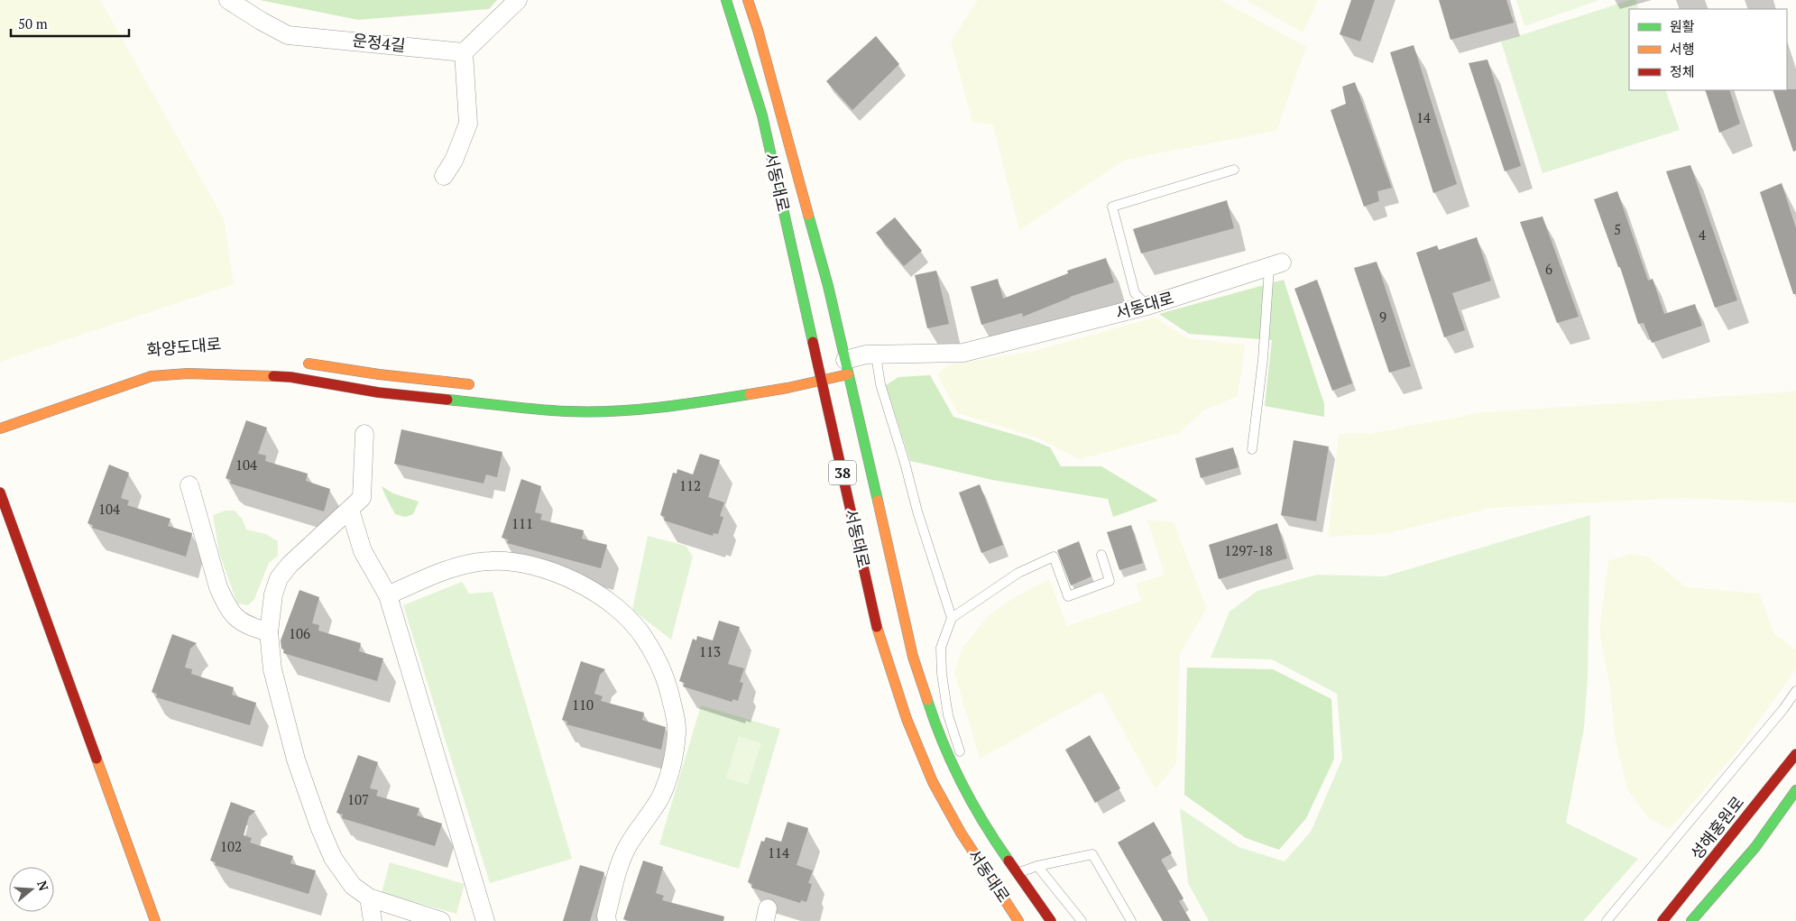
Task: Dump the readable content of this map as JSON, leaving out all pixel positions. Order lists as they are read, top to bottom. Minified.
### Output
{"streets":{"main road":["서동대로","화양도대로","38","성해홍원로"],"street":["운정4길"]},"crossings":[["서동대로","화양도대로"]],"house_numbers":["14","5","4","6","9","104","112","104","111","1297-18","106","113","110","107","102","114"],"legend":["원활","서행","정체"],"scale_bar":"50 m","north":"right"}
